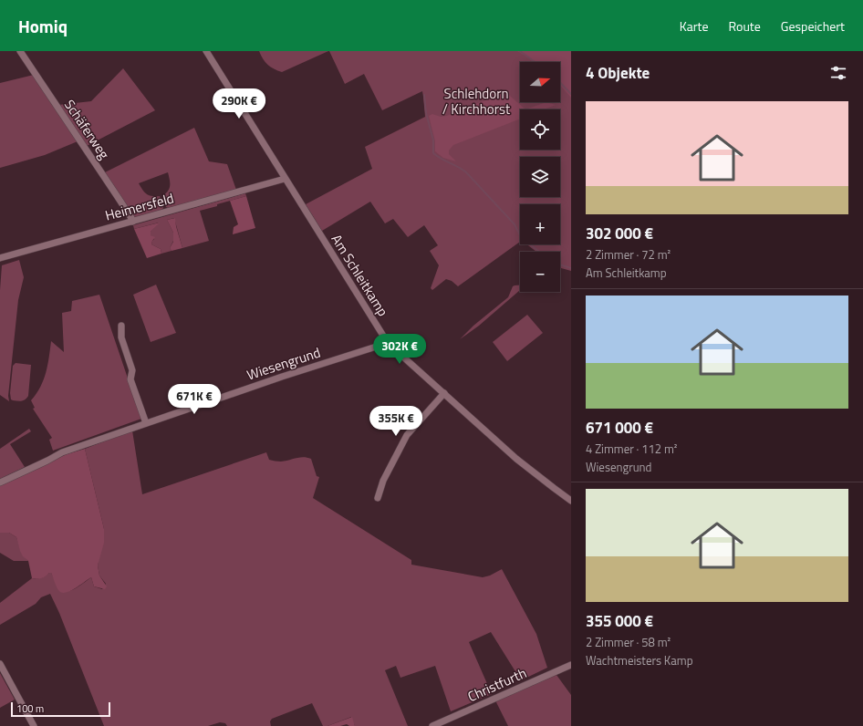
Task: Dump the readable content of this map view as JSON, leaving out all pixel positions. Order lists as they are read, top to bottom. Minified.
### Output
{"streets":{"street":["Schäferweg","Heimersfeld","Am Schleitkamp","Wiesengrund","Christfurth"]},"crossings":[["Schäferweg","Heimersfeld"],["Heimersfeld","Am Schleitkamp"],["Am Schleitkamp","Wiesengrund"]],"parks":["Schlehdorn / Kirchhorst"],"scale_bar":"100 m","north":"right","page":{"header":"Homiq","nav":["Karte","Route","Gespeichert"],"heading":"4 Objekte","map_buttons":["+","−"],"price":["290K €","302K €","671K €","355K €"],"list":[{"name":"302 000 €","note":"2 Zimmer · 72 m² · Am Schleitkamp"},{"name":"671 000 €","note":"4 Zimmer · 112 m² · Wiesengrund"},{"name":"355 000 €","note":"2 Zimmer · 58 m² · Wachtmeisters Kamp"}],"scale":"100 m"}}
